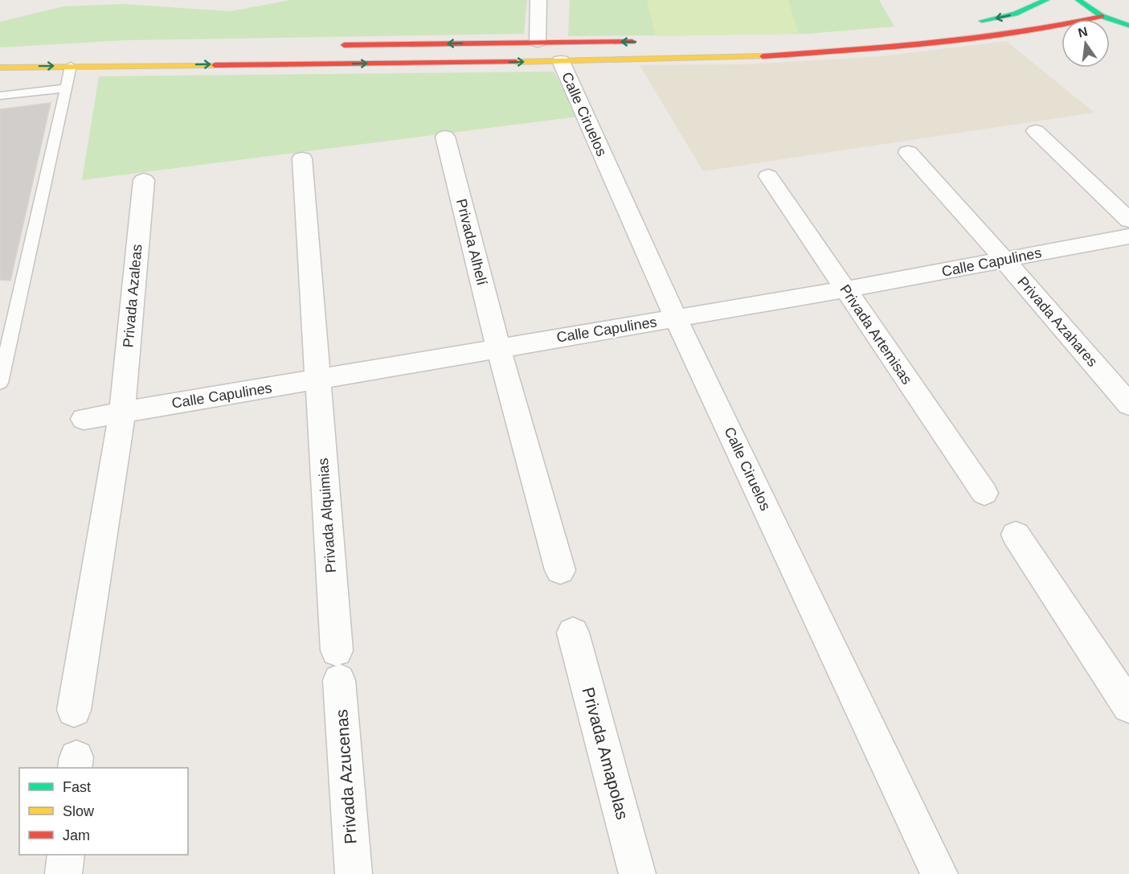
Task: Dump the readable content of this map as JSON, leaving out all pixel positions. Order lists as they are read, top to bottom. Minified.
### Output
{"streets":{"street":["Calle Ciruelos","Privada Alhelí","Calle Capulines","Privada Azaleas","Privada Azahares","Privada Artemisas","Privada Alquimias","Privada Amapolas","Privada Azucenas"]},"crossings":[["Calle Ciruelos","Calle Capulines"],["Privada Alhelí","Calle Capulines"],["Calle Capulines","Privada Azaleas"],["Calle Capulines","Privada Azahares"],["Calle Capulines","Privada Artemisas"],["Calle Capulines","Privada Alquimias"],["Privada Alquimias","Privada Azucenas"]],"legend":["Fast","Slow","Jam"],"north":"top"}
